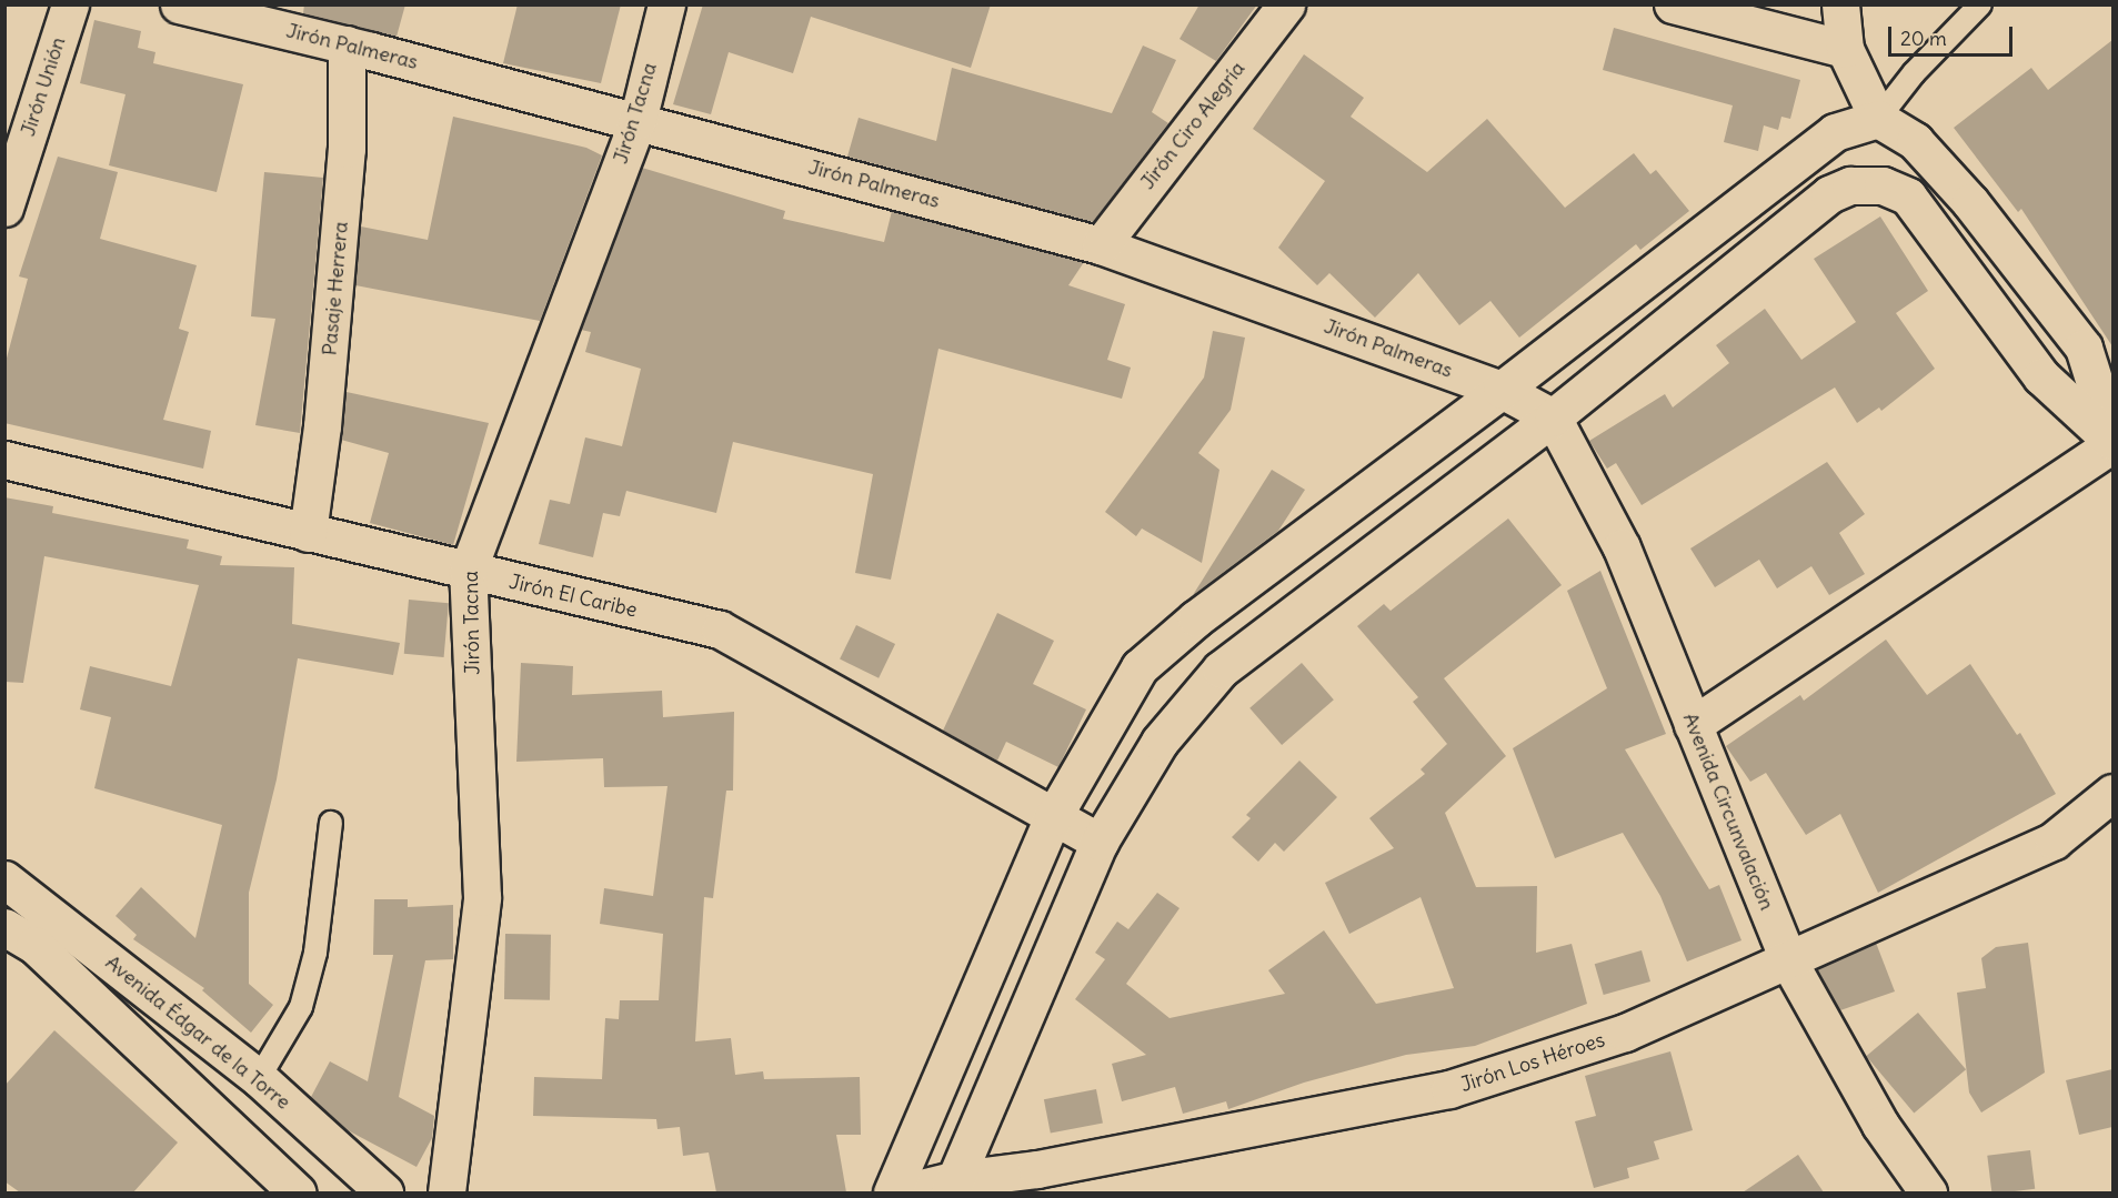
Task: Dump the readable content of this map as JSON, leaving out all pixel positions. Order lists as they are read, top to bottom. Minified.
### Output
{"streets":{"main road":["Jirón Palmeras","Jirón Unión","Jirón Tacna","Jirón Ciro Alegría","Pasaje Herrera","Jirón El Caribe","Avenida Circunvalación","Avenida Édgar de la Torre","Jirón Los Héroes"]},"crossings":[["Jirón Palmeras","Jirón Tacna"],["Jirón Palmeras","Jirón Ciro Alegría"],["Jirón Palmeras","Pasaje Herrera"],["Jirón Palmeras","Avenida Circunvalación"],["Jirón Tacna","Jirón El Caribe"],["Pasaje Herrera","Jirón El Caribe"],["Avenida Circunvalación","Jirón Los Héroes"]],"scale_bar":"20 m"}
